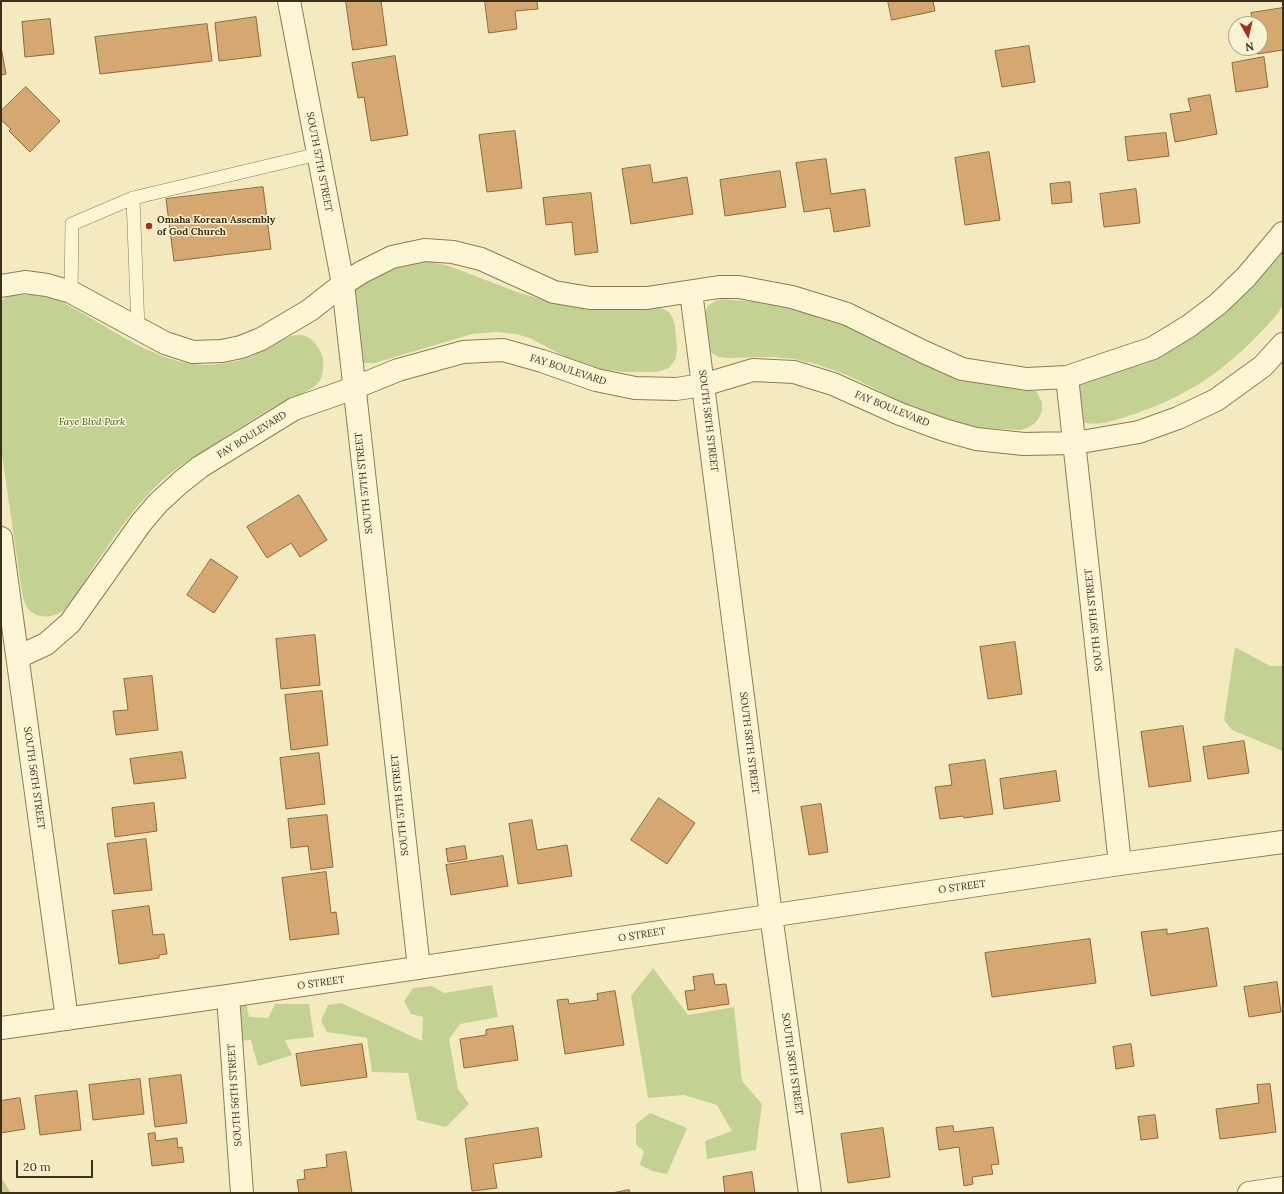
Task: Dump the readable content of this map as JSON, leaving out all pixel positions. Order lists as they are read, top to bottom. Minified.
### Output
{"streets":{"street":["SOUTH 57TH STREET","FAY BOULEVARD","SOUTH 58TH STREET","SOUTH 59TH STREET","SOUTH 56TH STREET","O STREET"]},"crossings":[["SOUTH 57TH STREET","FAY BOULEVARD"],["SOUTH 57TH STREET","O STREET"],["FAY BOULEVARD","SOUTH 58TH STREET"],["FAY BOULEVARD","SOUTH 59TH STREET"],["FAY BOULEVARD","SOUTH 56TH STREET"],["SOUTH 58TH STREET","O STREET"],["SOUTH 59TH STREET","O STREET"],["SOUTH 56TH STREET","O STREET"]],"parks":["Faye Blvd Park"],"places":["Omaha Korean Assembly of God Church"],"scale_bar":"20 m","north":"bottom"}
